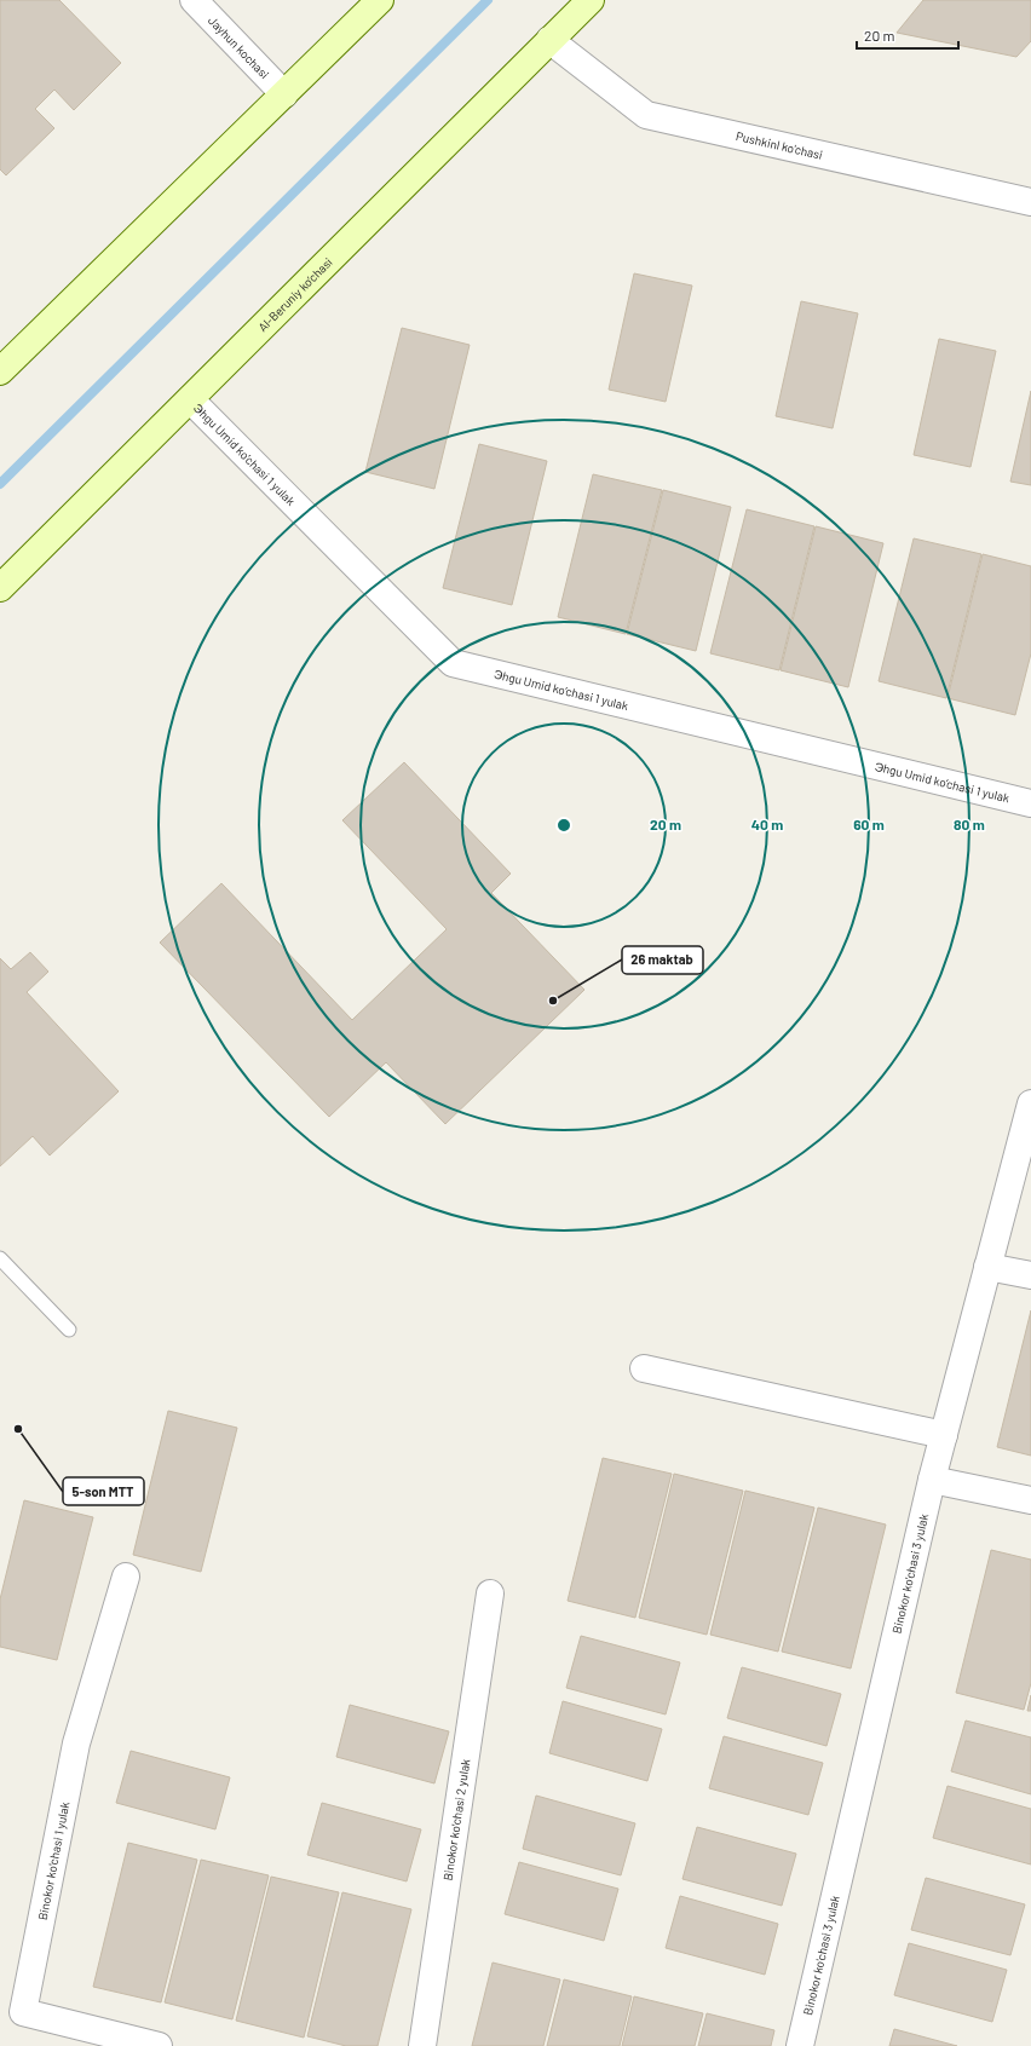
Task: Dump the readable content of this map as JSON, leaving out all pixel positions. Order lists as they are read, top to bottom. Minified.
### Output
{"streets":{"main road":["Al-Beruniy ko’chasi"],"street":["Jayhun kochasi","Pushkinl ko'chasi","Эhgu Umid ko’chasi 1 yulak","Binokor ko'chasi 3 yulak","Binokor ko'chasi 2 yulak","Binokor ko'chasi 1 yulak"]},"crossings":[["Pushkinl ko'chasi","Al-Beruniy ko’chasi"],["Al-Beruniy ko’chasi","Эhgu Umid ko’chasi 1 yulak"]],"places":["26 maktab","5-son MTT"],"scale_bar":"20 m","rings":["20 m","40 m","60 m","80 m"]}
